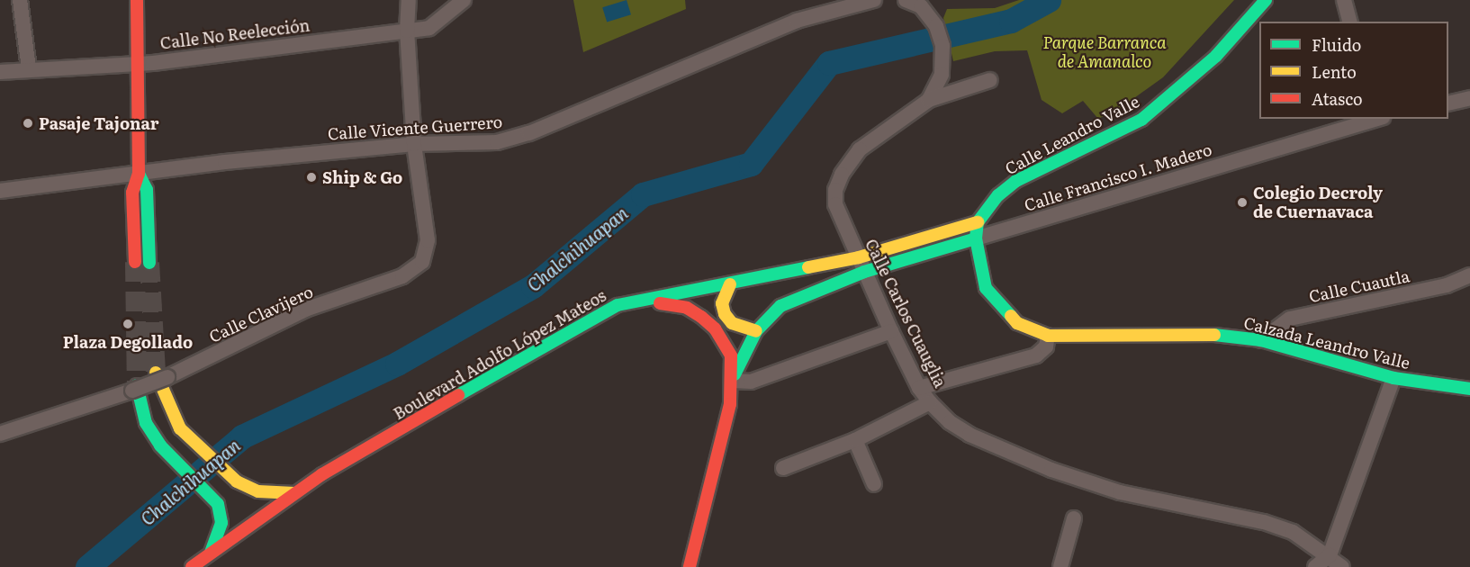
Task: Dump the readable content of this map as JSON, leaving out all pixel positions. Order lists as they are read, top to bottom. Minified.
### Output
{"streets":{"street":["Calle No Reelección","Calle Vicente Guerrero","Calle Leandro Valle","Calle Francisco I. Madero","Calle Cuautla","Calle Carlos Cuauglia","Calle Clavijero","Calzada Leandro Valle","Boulevard Adolfo López Mateos"]},"crossings":[["Calle No Reelección","Calle Clavijero"],["Calle Vicente Guerrero","Calle Clavijero"],["Calle Francisco I. Madero","Calle Carlos Cuauglia"],["Calle Francisco I. Madero","Calzada Leandro Valle"],["Calle Cuautla","Calzada Leandro Valle"],["Calle Carlos Cuauglia","Boulevard Adolfo López Mateos"]],"water":["Chalchihuapan"],"parks":["Parque Barranca de Amanalco"],"places":["Pasaje Tajonar","Ship & Go","Colegio Decroly de Cuernavaca","Plaza Degollado"],"legend":["Fluido","Lento","Atasco"]}
